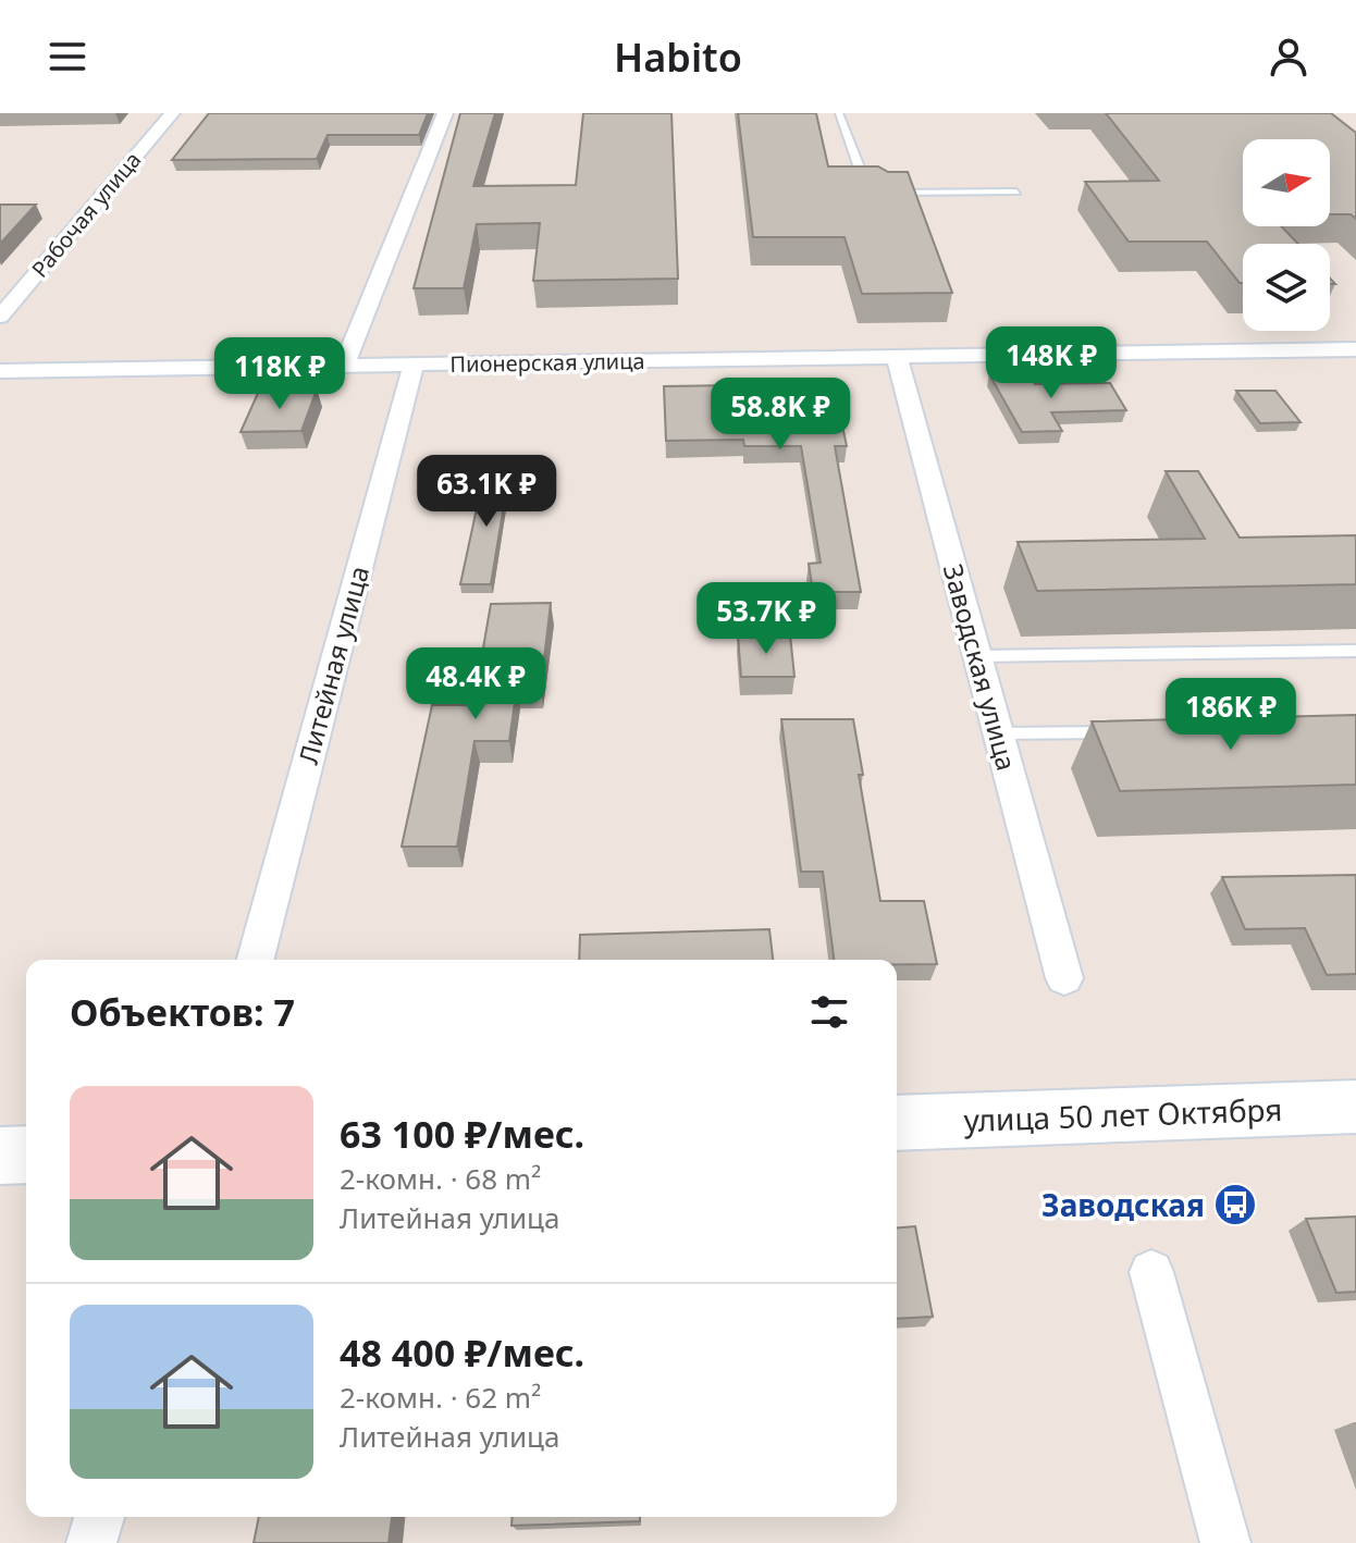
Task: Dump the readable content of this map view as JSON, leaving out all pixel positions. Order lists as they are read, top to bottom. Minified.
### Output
{"streets":{"main road":["улица 50 лет Октября"],"street":["Рабочая улица","Пионерская улица","Литейная улица","Заводская улица"]},"crossings":[["Пионерская улица","Литейная улица"],["Пионерская улица","Заводская улица"]],"places":{"bus stop":["Заводская"]},"north":"right","page":{"header":"Habito","price":["148K ₽","118K ₽","58.8K ₽","63.1K ₽","53.7K ₽","48.4K ₽","186K ₽"],"heading":"Объектов: 7","list":[{"name":"63 100 ₽/мес.","note":"2-комн. · 68 m² · Литейная улица"},{"name":"48 400 ₽/мес.","note":"2-комн. · 62 m² · Литейная улица"}]}}
